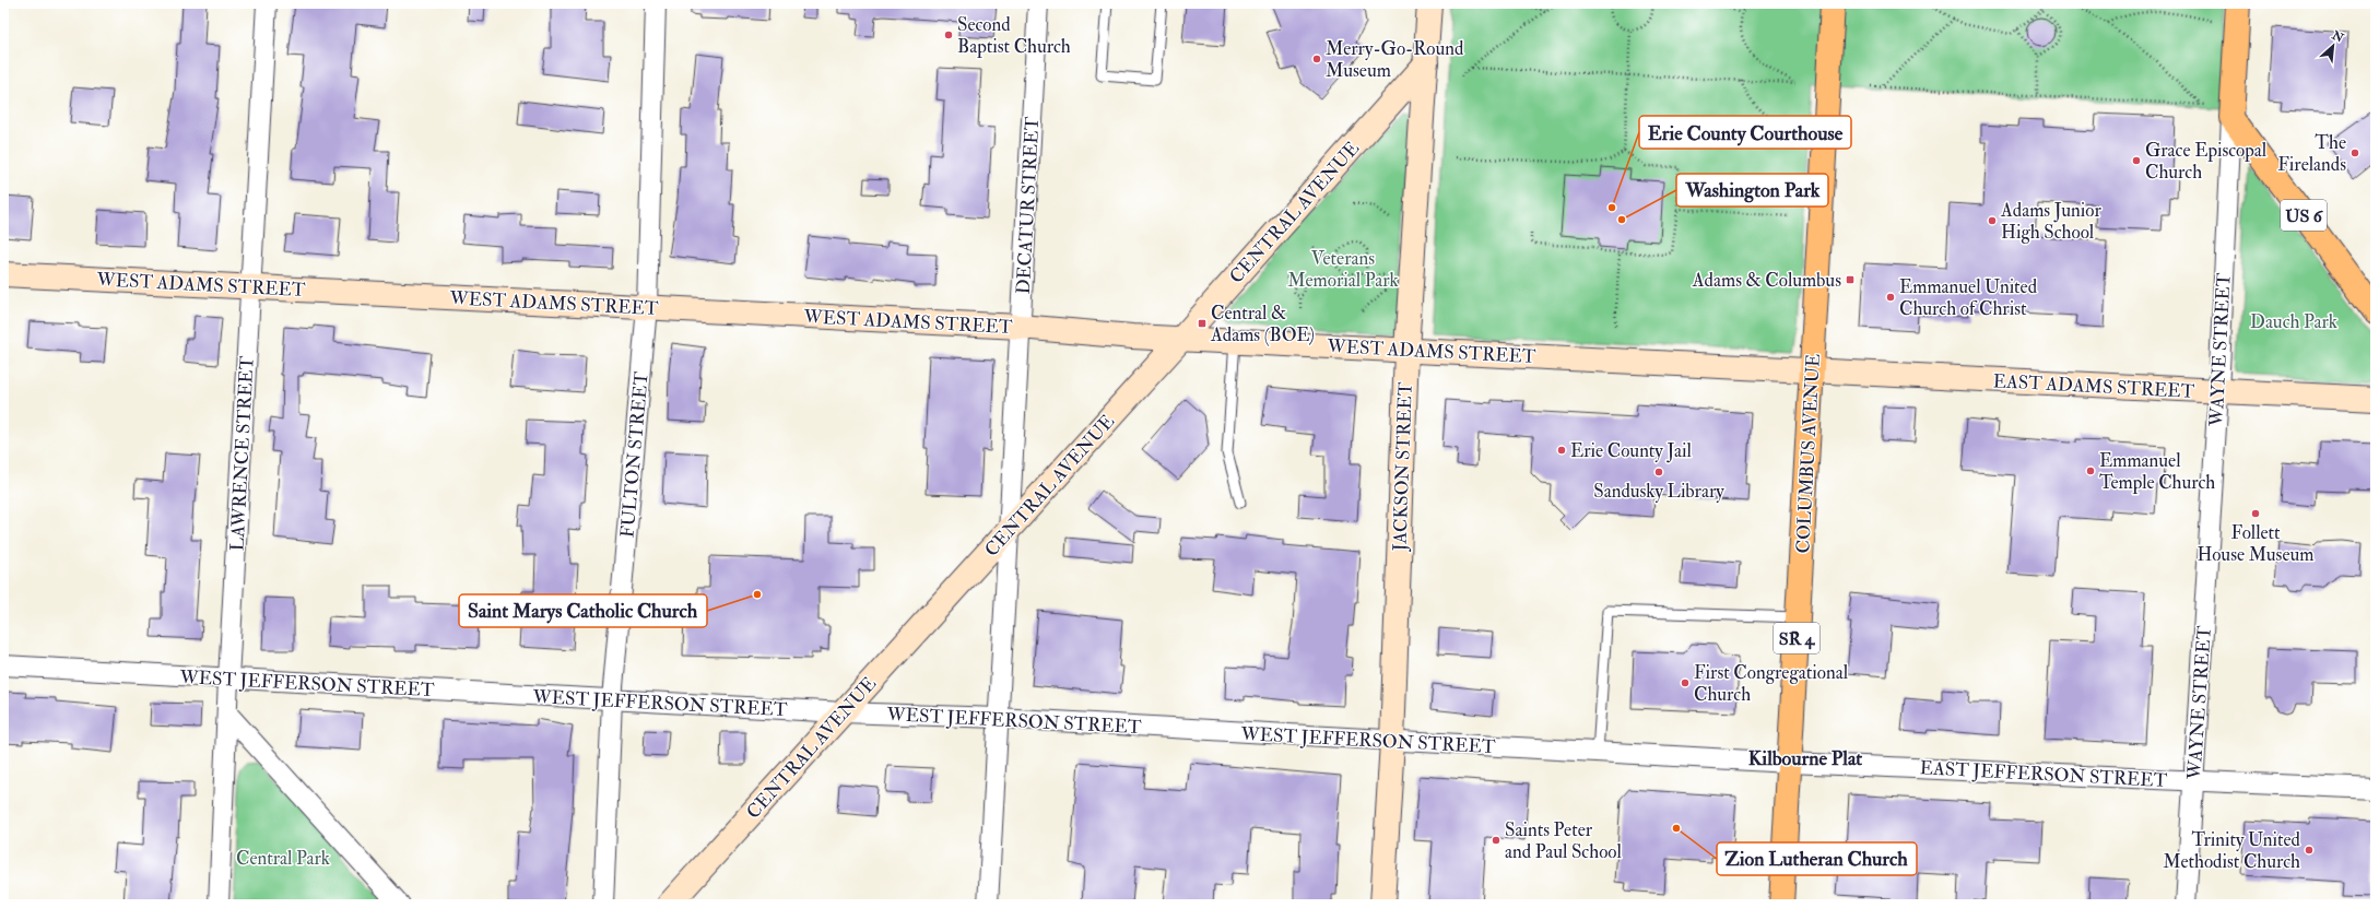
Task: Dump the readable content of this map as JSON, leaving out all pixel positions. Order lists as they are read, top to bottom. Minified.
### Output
{"streets":{"main road":["US 6","WAYNE STREET","COLUMBUS AVENUE","SR 4"],"street":["DECATUR STREET","CENTRAL AVENUE","WEST ADAMS STREET","EAST ADAMS STREET","LAWRENCE STREET","FULTON STREET","JACKSON STREET","WEST JEFFERSON STREET","EAST JEFFERSON STREET"]},"crossings":[["DECATUR STREET","CENTRAL AVENUE"],["DECATUR STREET","WEST ADAMS STREET"],["DECATUR STREET","WEST JEFFERSON STREET"],["CENTRAL AVENUE","WEST ADAMS STREET"],["CENTRAL AVENUE","JACKSON STREET"],["CENTRAL AVENUE","WEST JEFFERSON STREET"],["US 6","WAYNE STREET"],["WEST ADAMS STREET","EAST ADAMS STREET"],["WEST ADAMS STREET","LAWRENCE STREET"],["WEST ADAMS STREET","COLUMBUS AVENUE"],["WEST ADAMS STREET","FULTON STREET"],["WEST ADAMS STREET","JACKSON STREET"],["WAYNE STREET","EAST ADAMS STREET"],["WAYNE STREET","EAST JEFFERSON STREET"],["EAST ADAMS STREET","COLUMBUS AVENUE"],["LAWRENCE STREET","WEST JEFFERSON STREET"],["COLUMBUS AVENUE","WEST JEFFERSON STREET"],["COLUMBUS AVENUE","EAST JEFFERSON STREET"],["FULTON STREET","WEST JEFFERSON STREET"],["JACKSON STREET","WEST JEFFERSON STREET"],["WEST JEFFERSON STREET","EAST JEFFERSON STREET"]],"districts":["Kilbourne Plat"],"parks":["Veterans Memorial Park","Dauch Park","Central Park"],"places":{"other":["Second Baptist Church","Merry-Go-Round Museum","The Firelands","Grace Episcopal Church","Erie County Courthouse","Washington Park","Adams Junior High School","Emmanuel United Church of Christ","Erie County Jail","Emmanuel Temple Church","Sandusky Library","Follett House Museum","Saint Marys Catholic Church","First Congregational Church","Zion Lutheran Church","Saints Peter and Paul School","Trinity United Methodist Church"],"transit":["Adams & Columbus","Central & Adams (BOE)"]},"north":"top right"}
